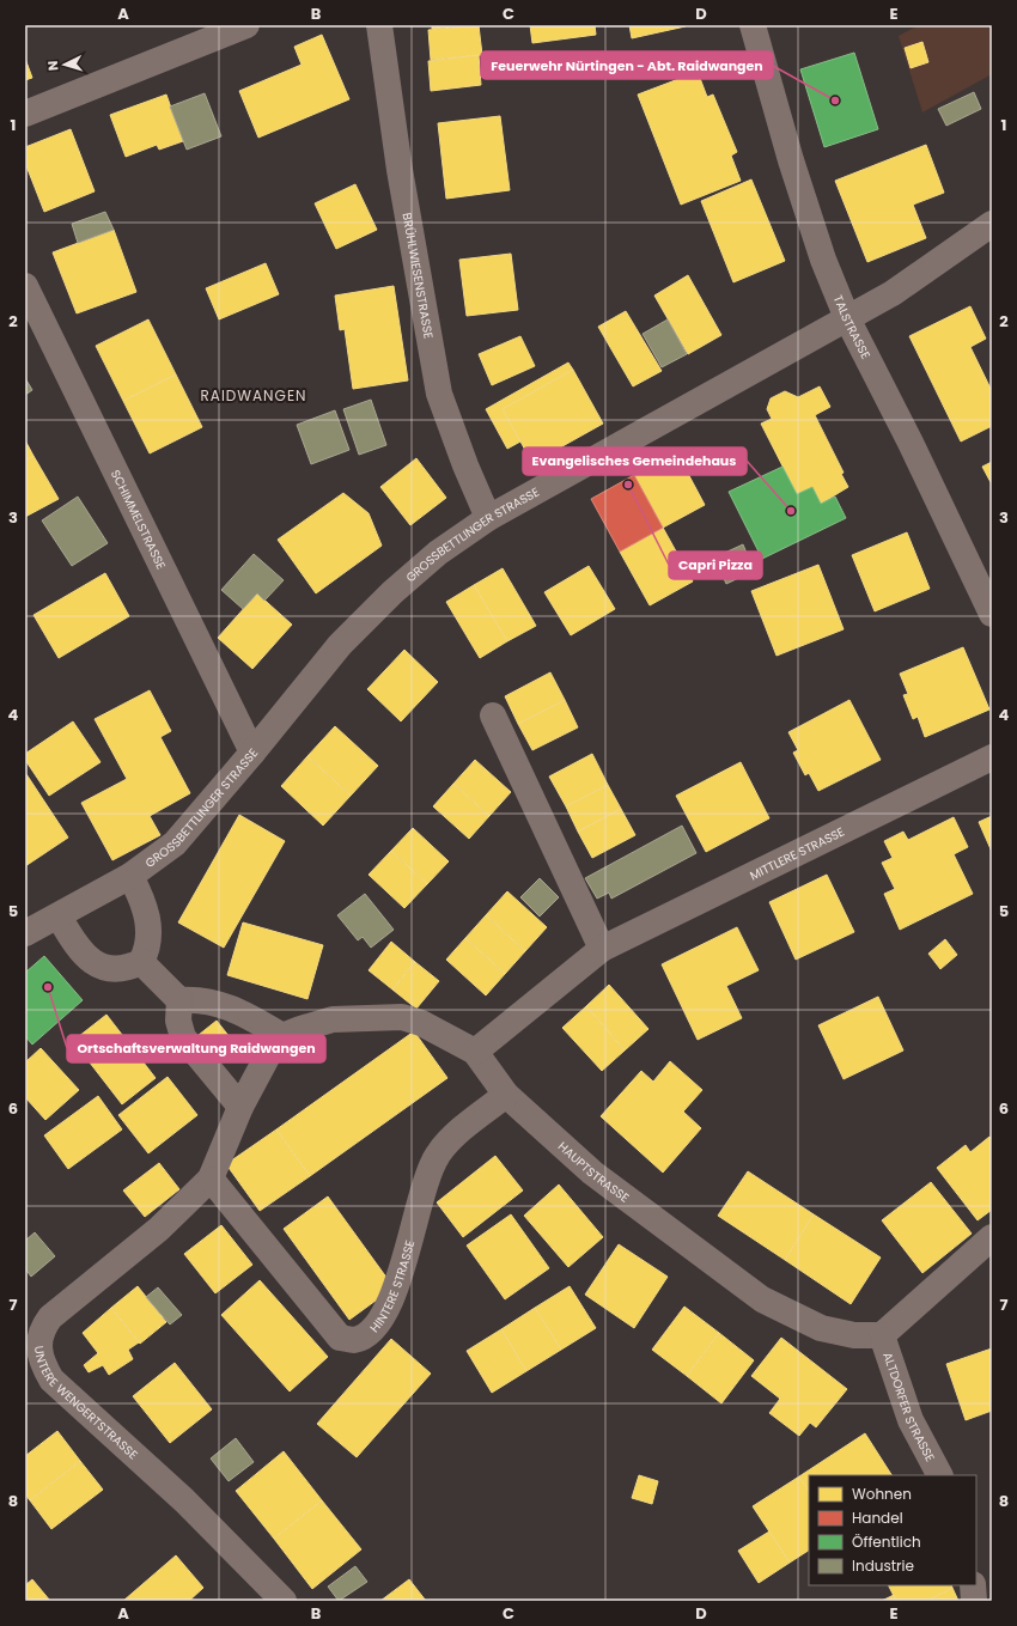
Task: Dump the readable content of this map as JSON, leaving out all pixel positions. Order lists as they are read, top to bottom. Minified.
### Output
{"streets":{"street":["BRÜHLWIESENSTRASSE","TALSTRASSE","SCHIMMELSTRASSE","GROSSBETTLINGER STRASSE","MITTLERE STRASSE","HAUPTSTRASSE","HINTERE STRASSE","UNTERE WENGERTSTRASSE","ALTDORFER STRASSE"]},"crossings":[["BRÜHLWIESENSTRASSE","GROSSBETTLINGER STRASSE"],["TALSTRASSE","GROSSBETTLINGER STRASSE"],["SCHIMMELSTRASSE","GROSSBETTLINGER STRASSE"],["MITTLERE STRASSE","HAUPTSTRASSE"],["HAUPTSTRASSE","HINTERE STRASSE"],["HAUPTSTRASSE","UNTERE WENGERTSTRASSE"],["HAUPTSTRASSE","ALTDORFER STRASSE"],["HINTERE STRASSE","UNTERE WENGERTSTRASSE"]],"districts":["RAIDWANGEN"],"places":["Feuerwehr Nürtingen - Abt. Raidwangen","Capri Pizza","Evangelisches Gemeindehaus","Ortschaftsverwaltung Raidwangen"],"legend":["Wohnen","Handel","Öffentlich","Industrie"],"north":"left","grid":{"columns":["A","B","C","D","E"],"rows":["1","2","3","4","5","6","7","8"]}}
